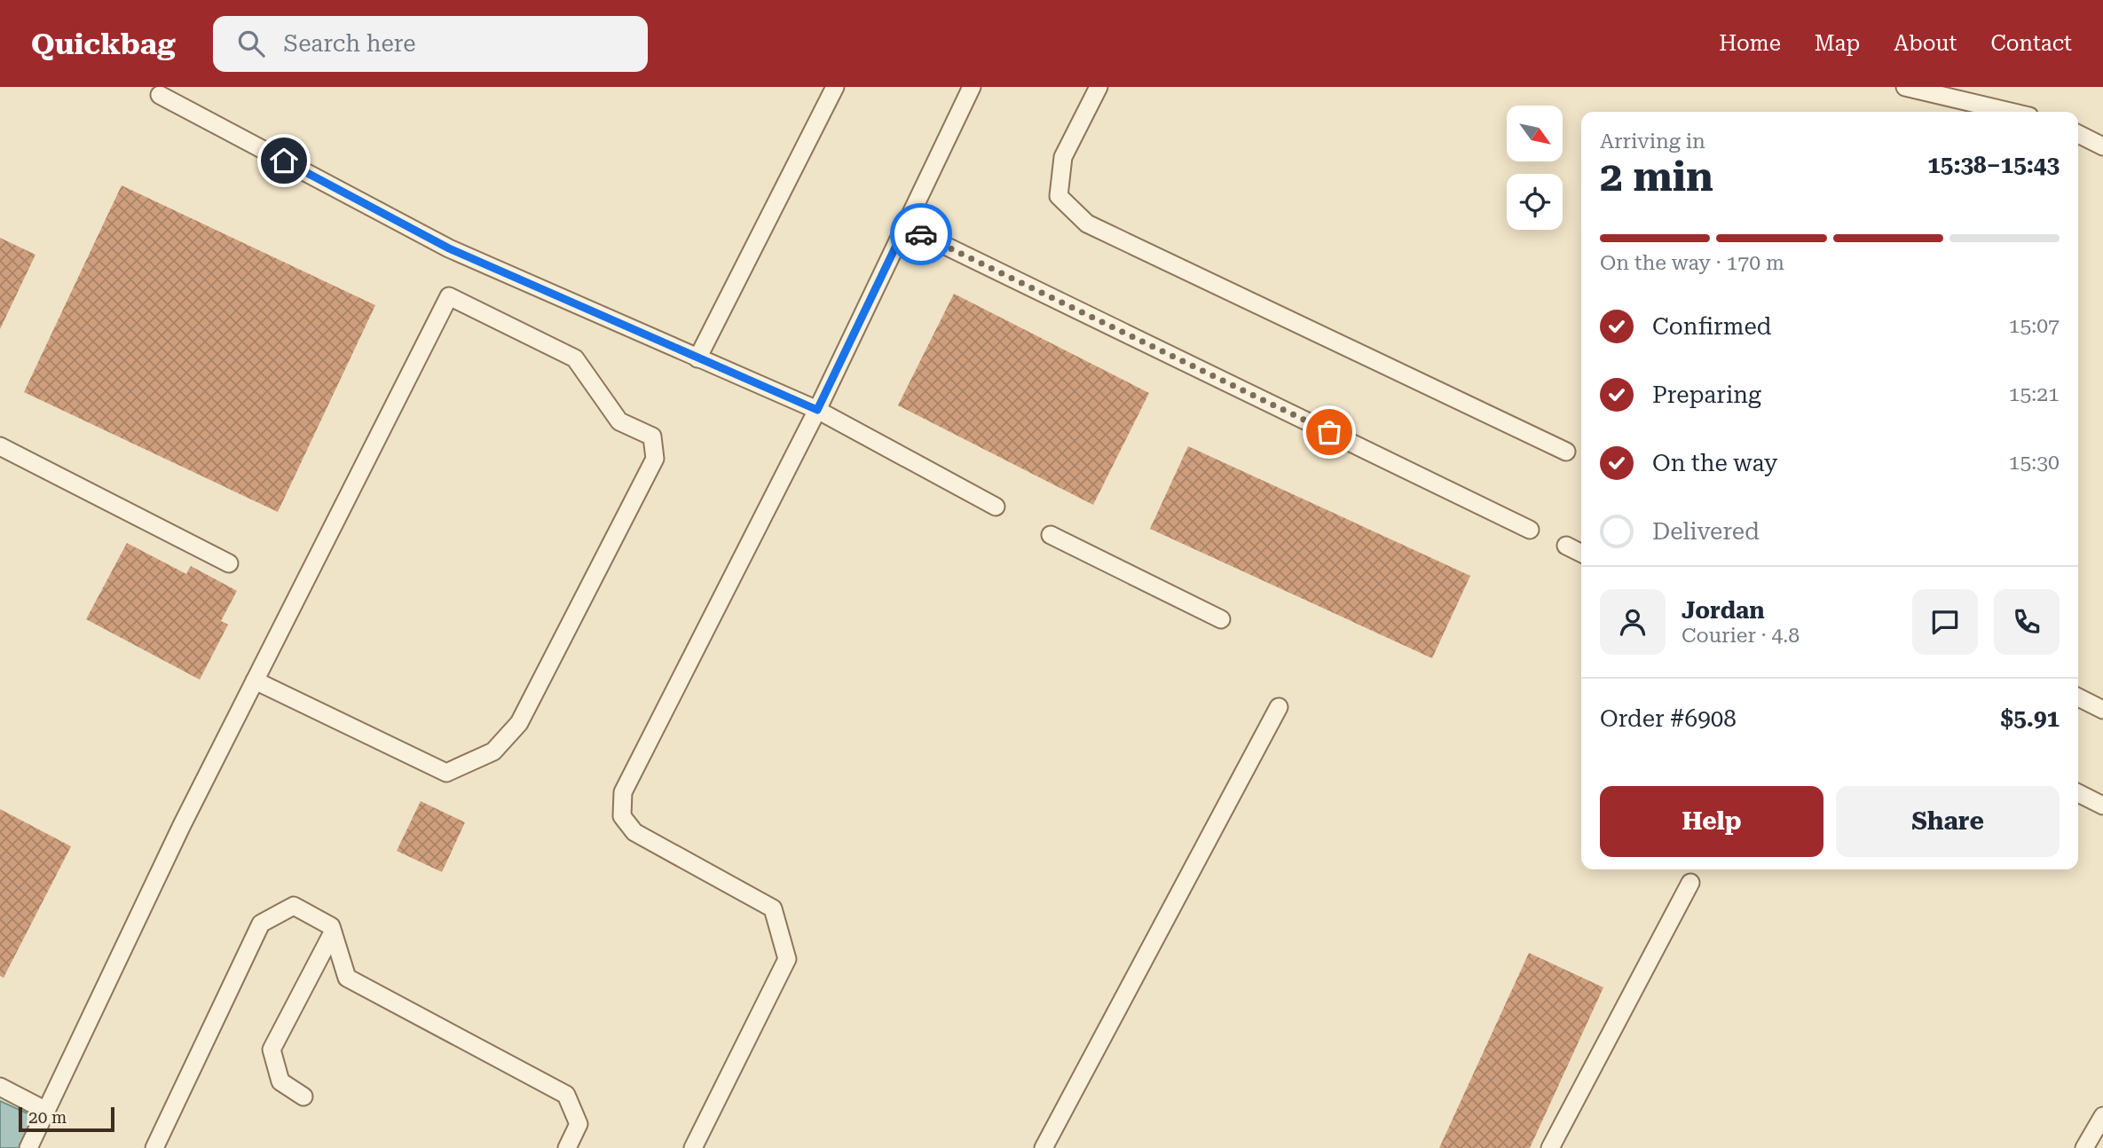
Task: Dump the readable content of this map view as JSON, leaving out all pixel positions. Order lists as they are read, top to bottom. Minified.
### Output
{"scale_bar":"20 m","north":"bottom right","page":{"header":"Quickbag","search":"Search here","nav":["Home","Map","About","Contact"],"heading":["2 min","Arriving in","15:38–15:43"],"panel":["Jordan","Courier · 4.8","Order #6908","$5.91"],"bar":"On the way · 170 m","list":[["Confirmed","15:07"],["Preparing","15:21"],["On the way","15:30"],"Delivered"],"buttons":["Help","Share"],"scale":"20 m"}}
